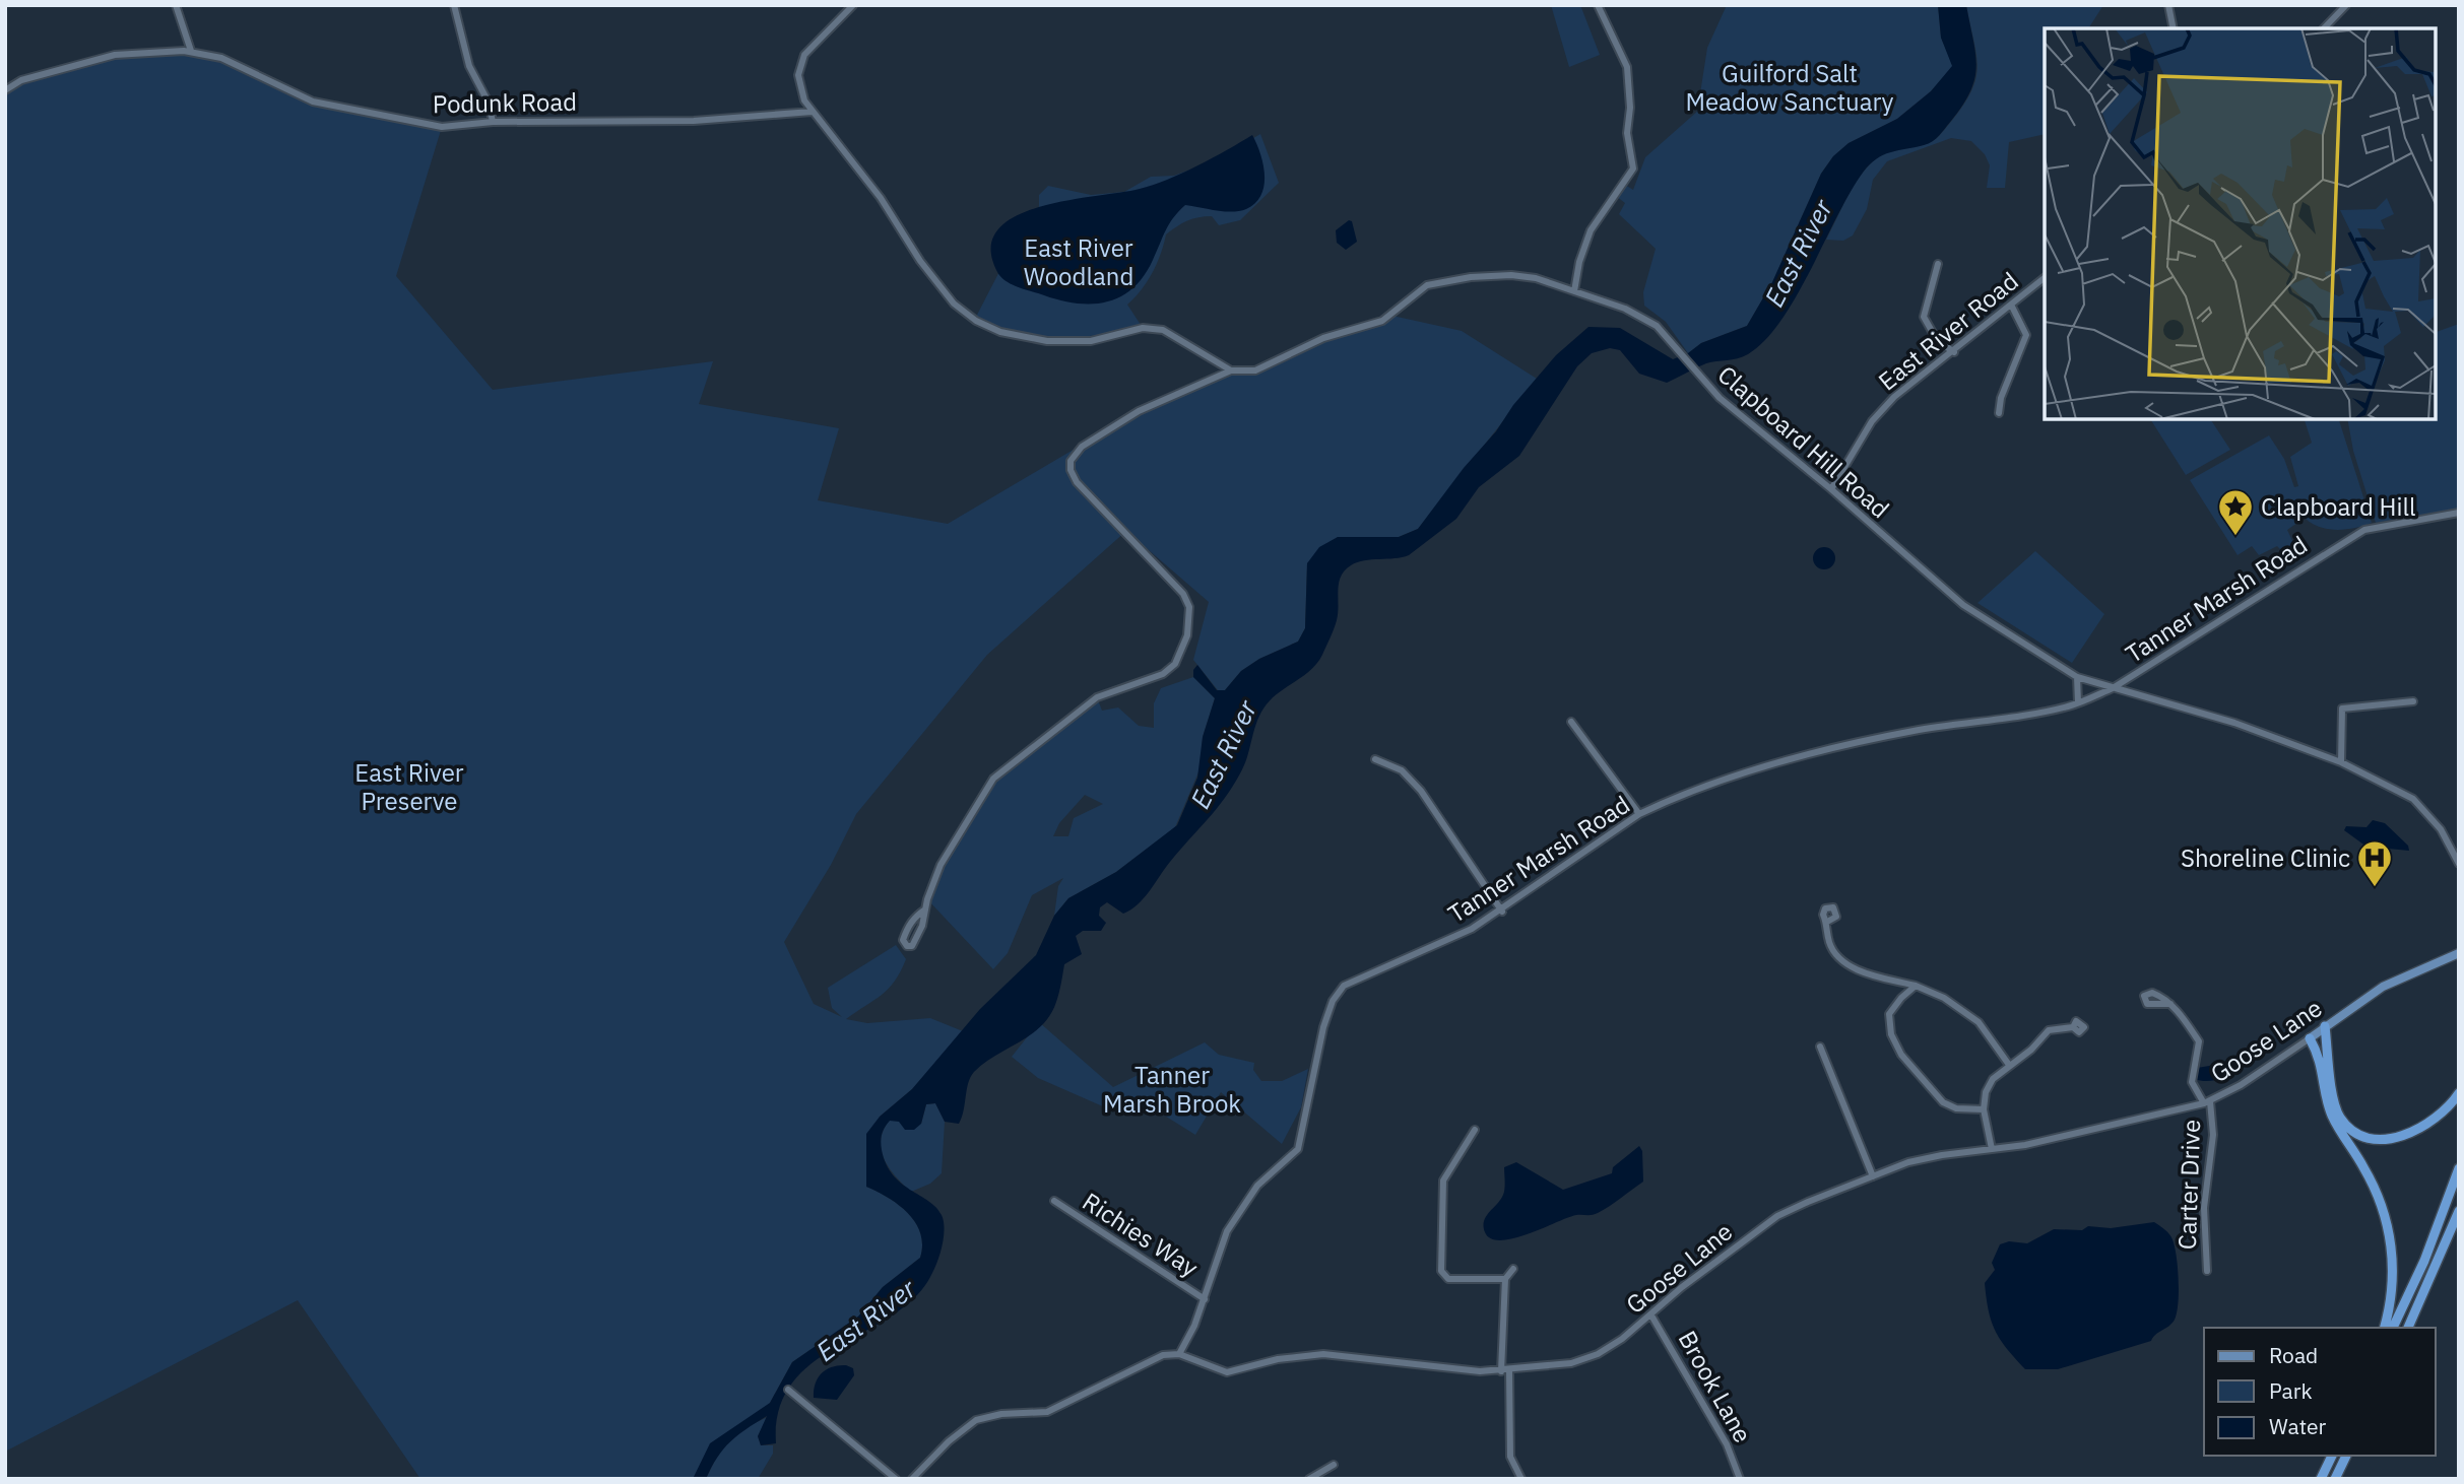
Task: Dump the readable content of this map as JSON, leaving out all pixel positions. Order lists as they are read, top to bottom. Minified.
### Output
{"streets":{"main road":["Goose Lane"],"street":["Podunk Road","East River Road","Clapboard Hill Road","Tanner Marsh Road","Carter Drive","Richies Way","Brook Lane"]},"crossings":[["East River Road","Clapboard Hill Road"],["Clapboard Hill Road","Tanner Marsh Road"],["Tanner Marsh Road","Goose Lane"],["Tanner Marsh Road","Richies Way"],["Goose Lane","Carter Drive"],["Goose Lane","Brook Lane"]],"water":["East River"],"parks":["Guilford Salt Meadow Sanctuary","East River Woodland","East River Preserve","Tanner Marsh Brook"],"places":{"place":["Clapboard Hill"],"hospital":["Shoreline Clinic"]},"legend":["Road","Park","Water"]}
